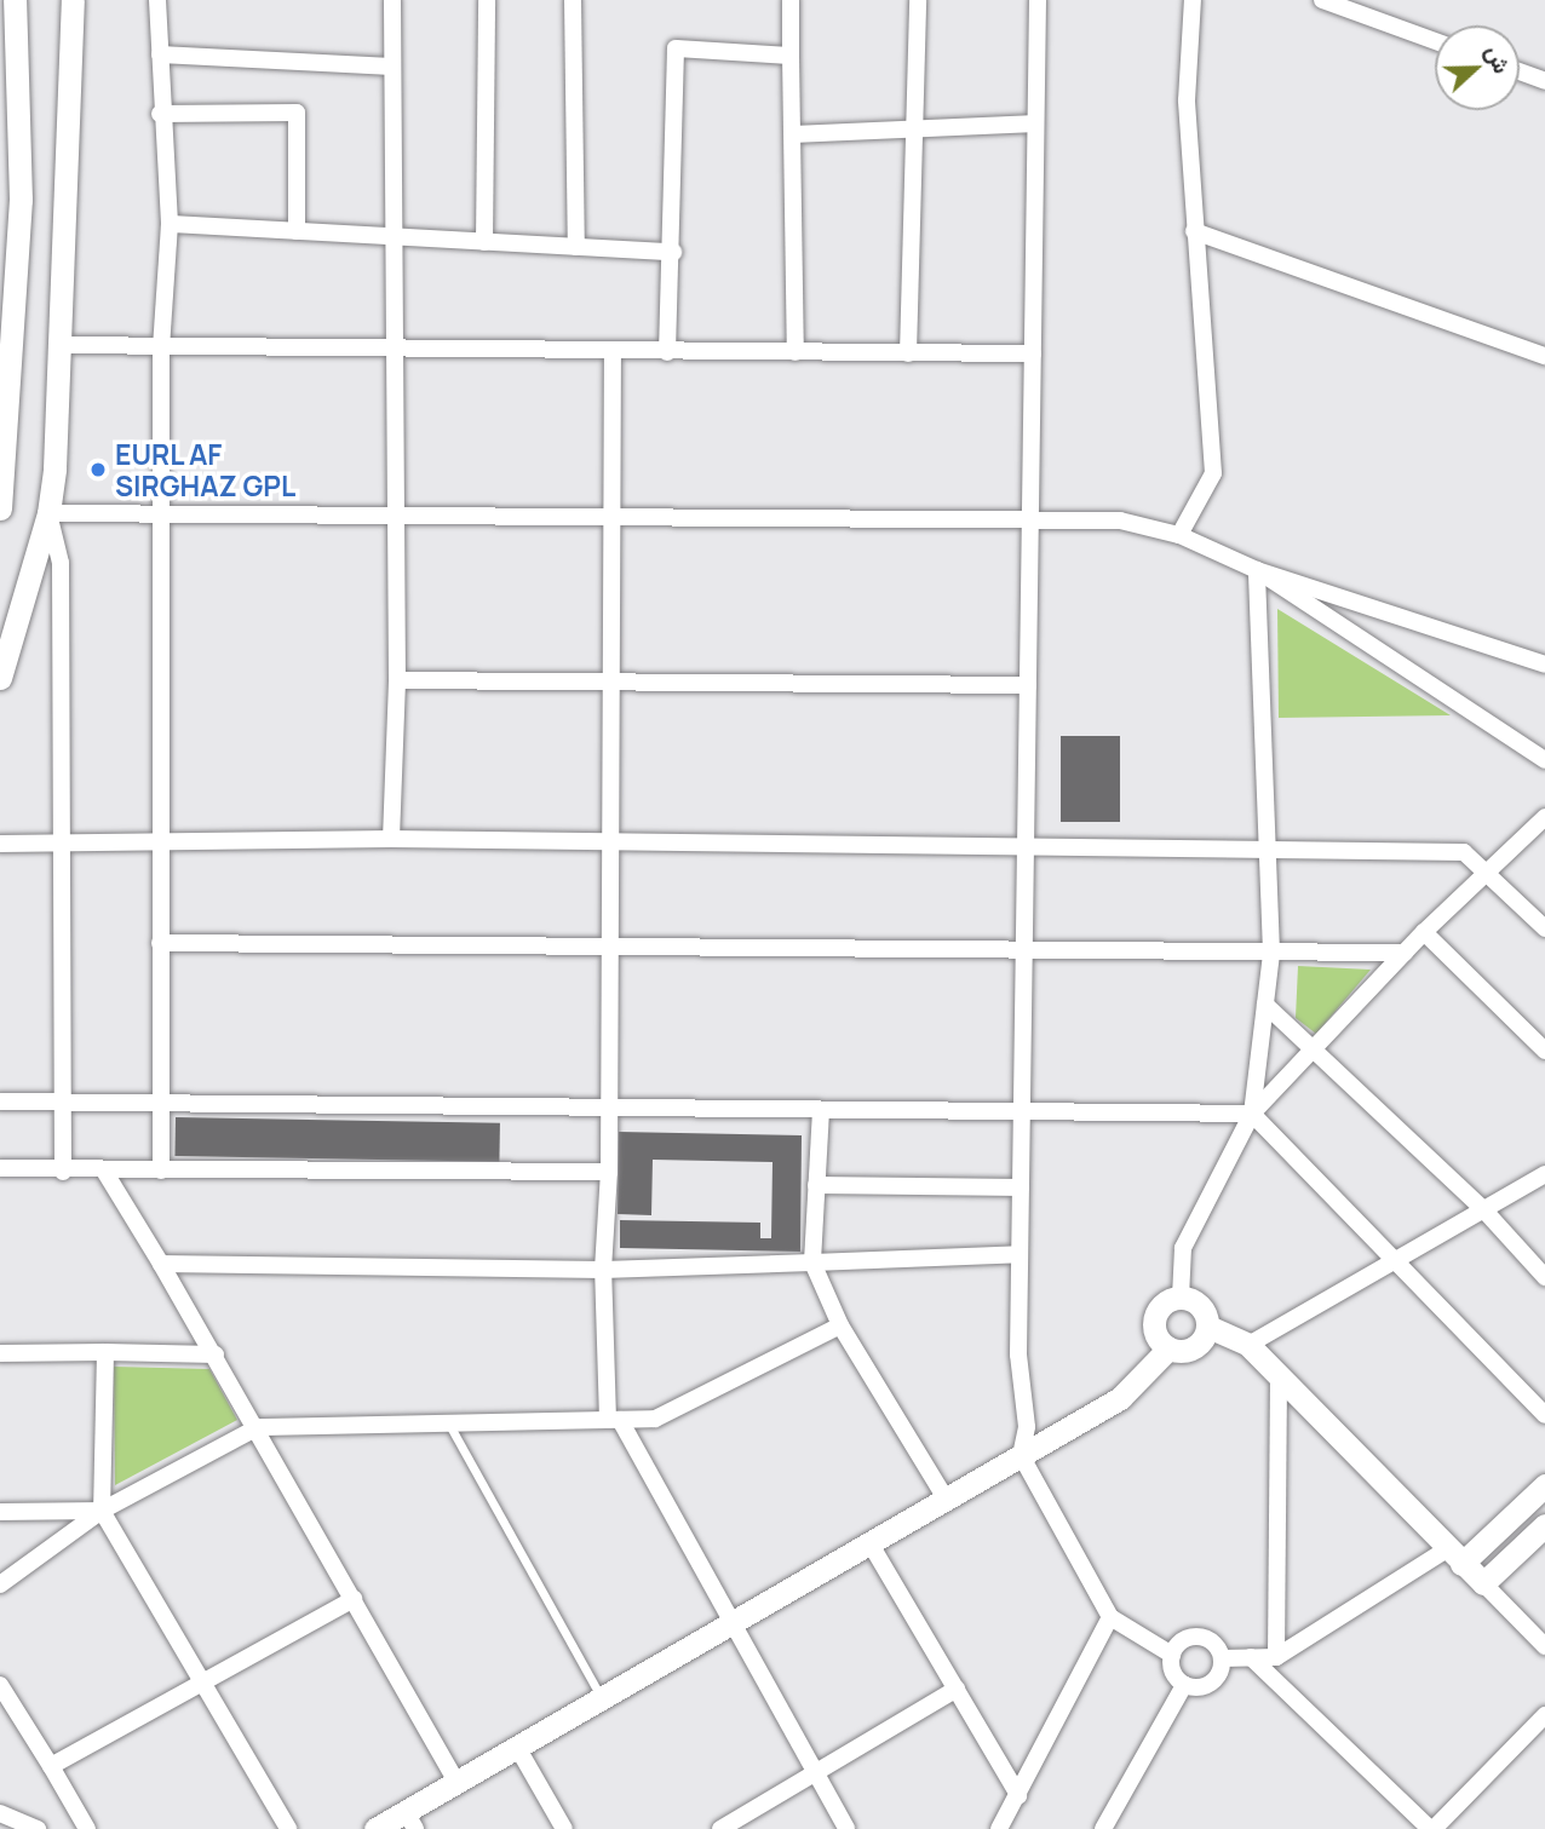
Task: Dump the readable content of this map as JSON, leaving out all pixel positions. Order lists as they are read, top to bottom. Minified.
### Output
{"places":["EURL AF SIRGHAZ GPL"],"north":"right"}
